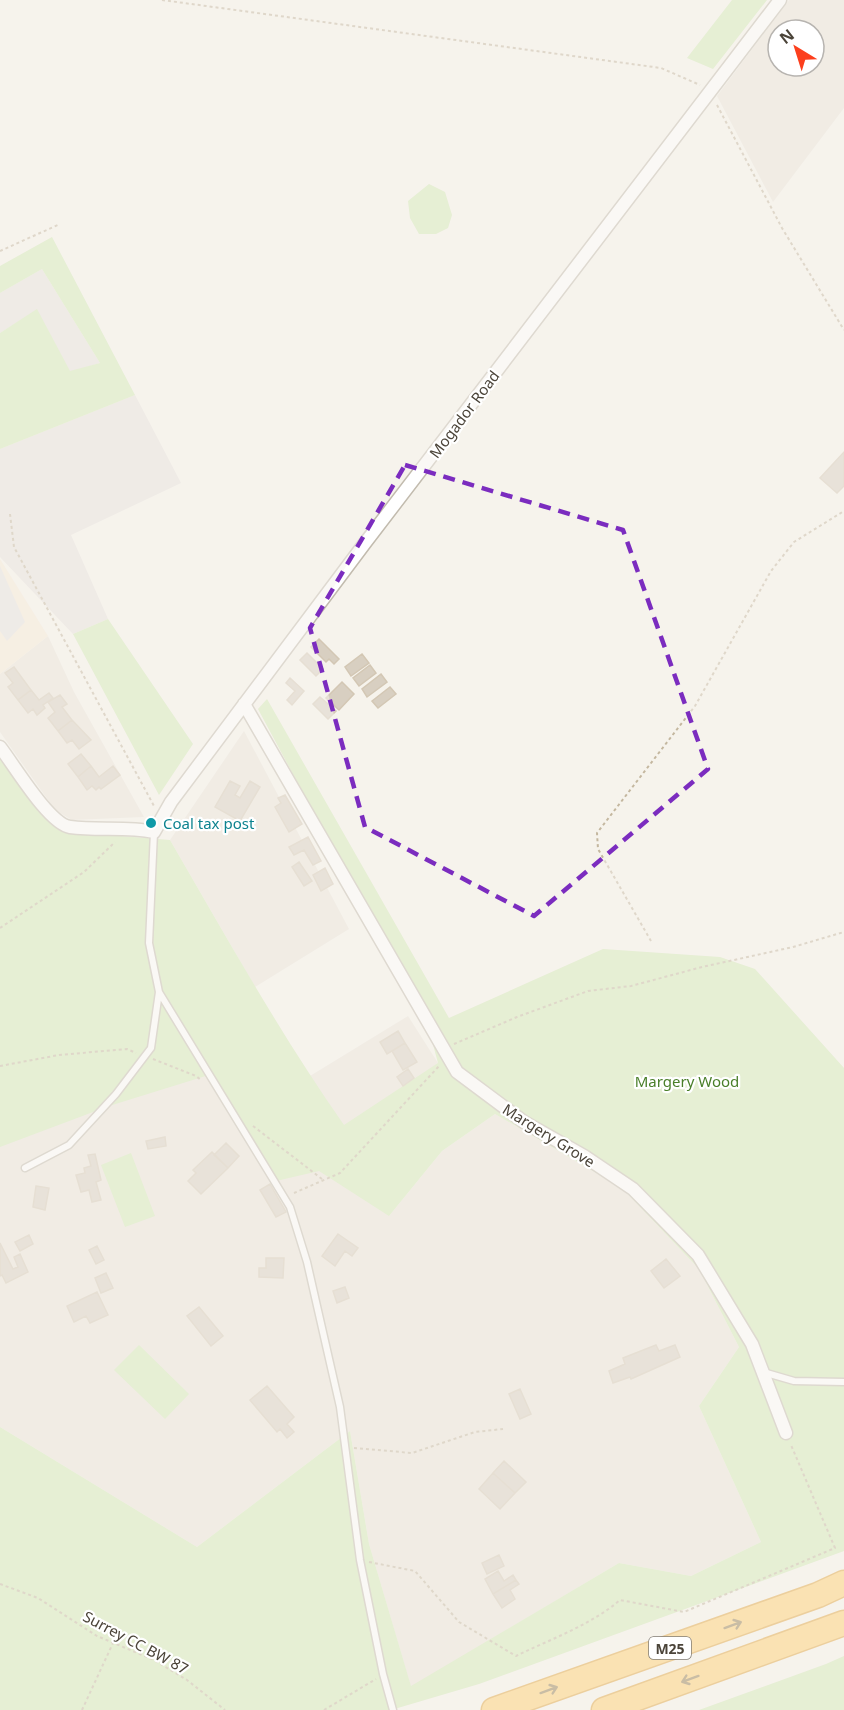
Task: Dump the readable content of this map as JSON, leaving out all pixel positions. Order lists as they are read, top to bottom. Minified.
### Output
{"streets":{"highway":["M25"],"street":["Mogador Road","Margery Grove"],"path":["Surrey CC BW 87"]},"crossings":[["Mogador Road","Margery Grove"]],"parks":["Margery Wood"],"places":["Coal tax post"],"north":"top left"}
